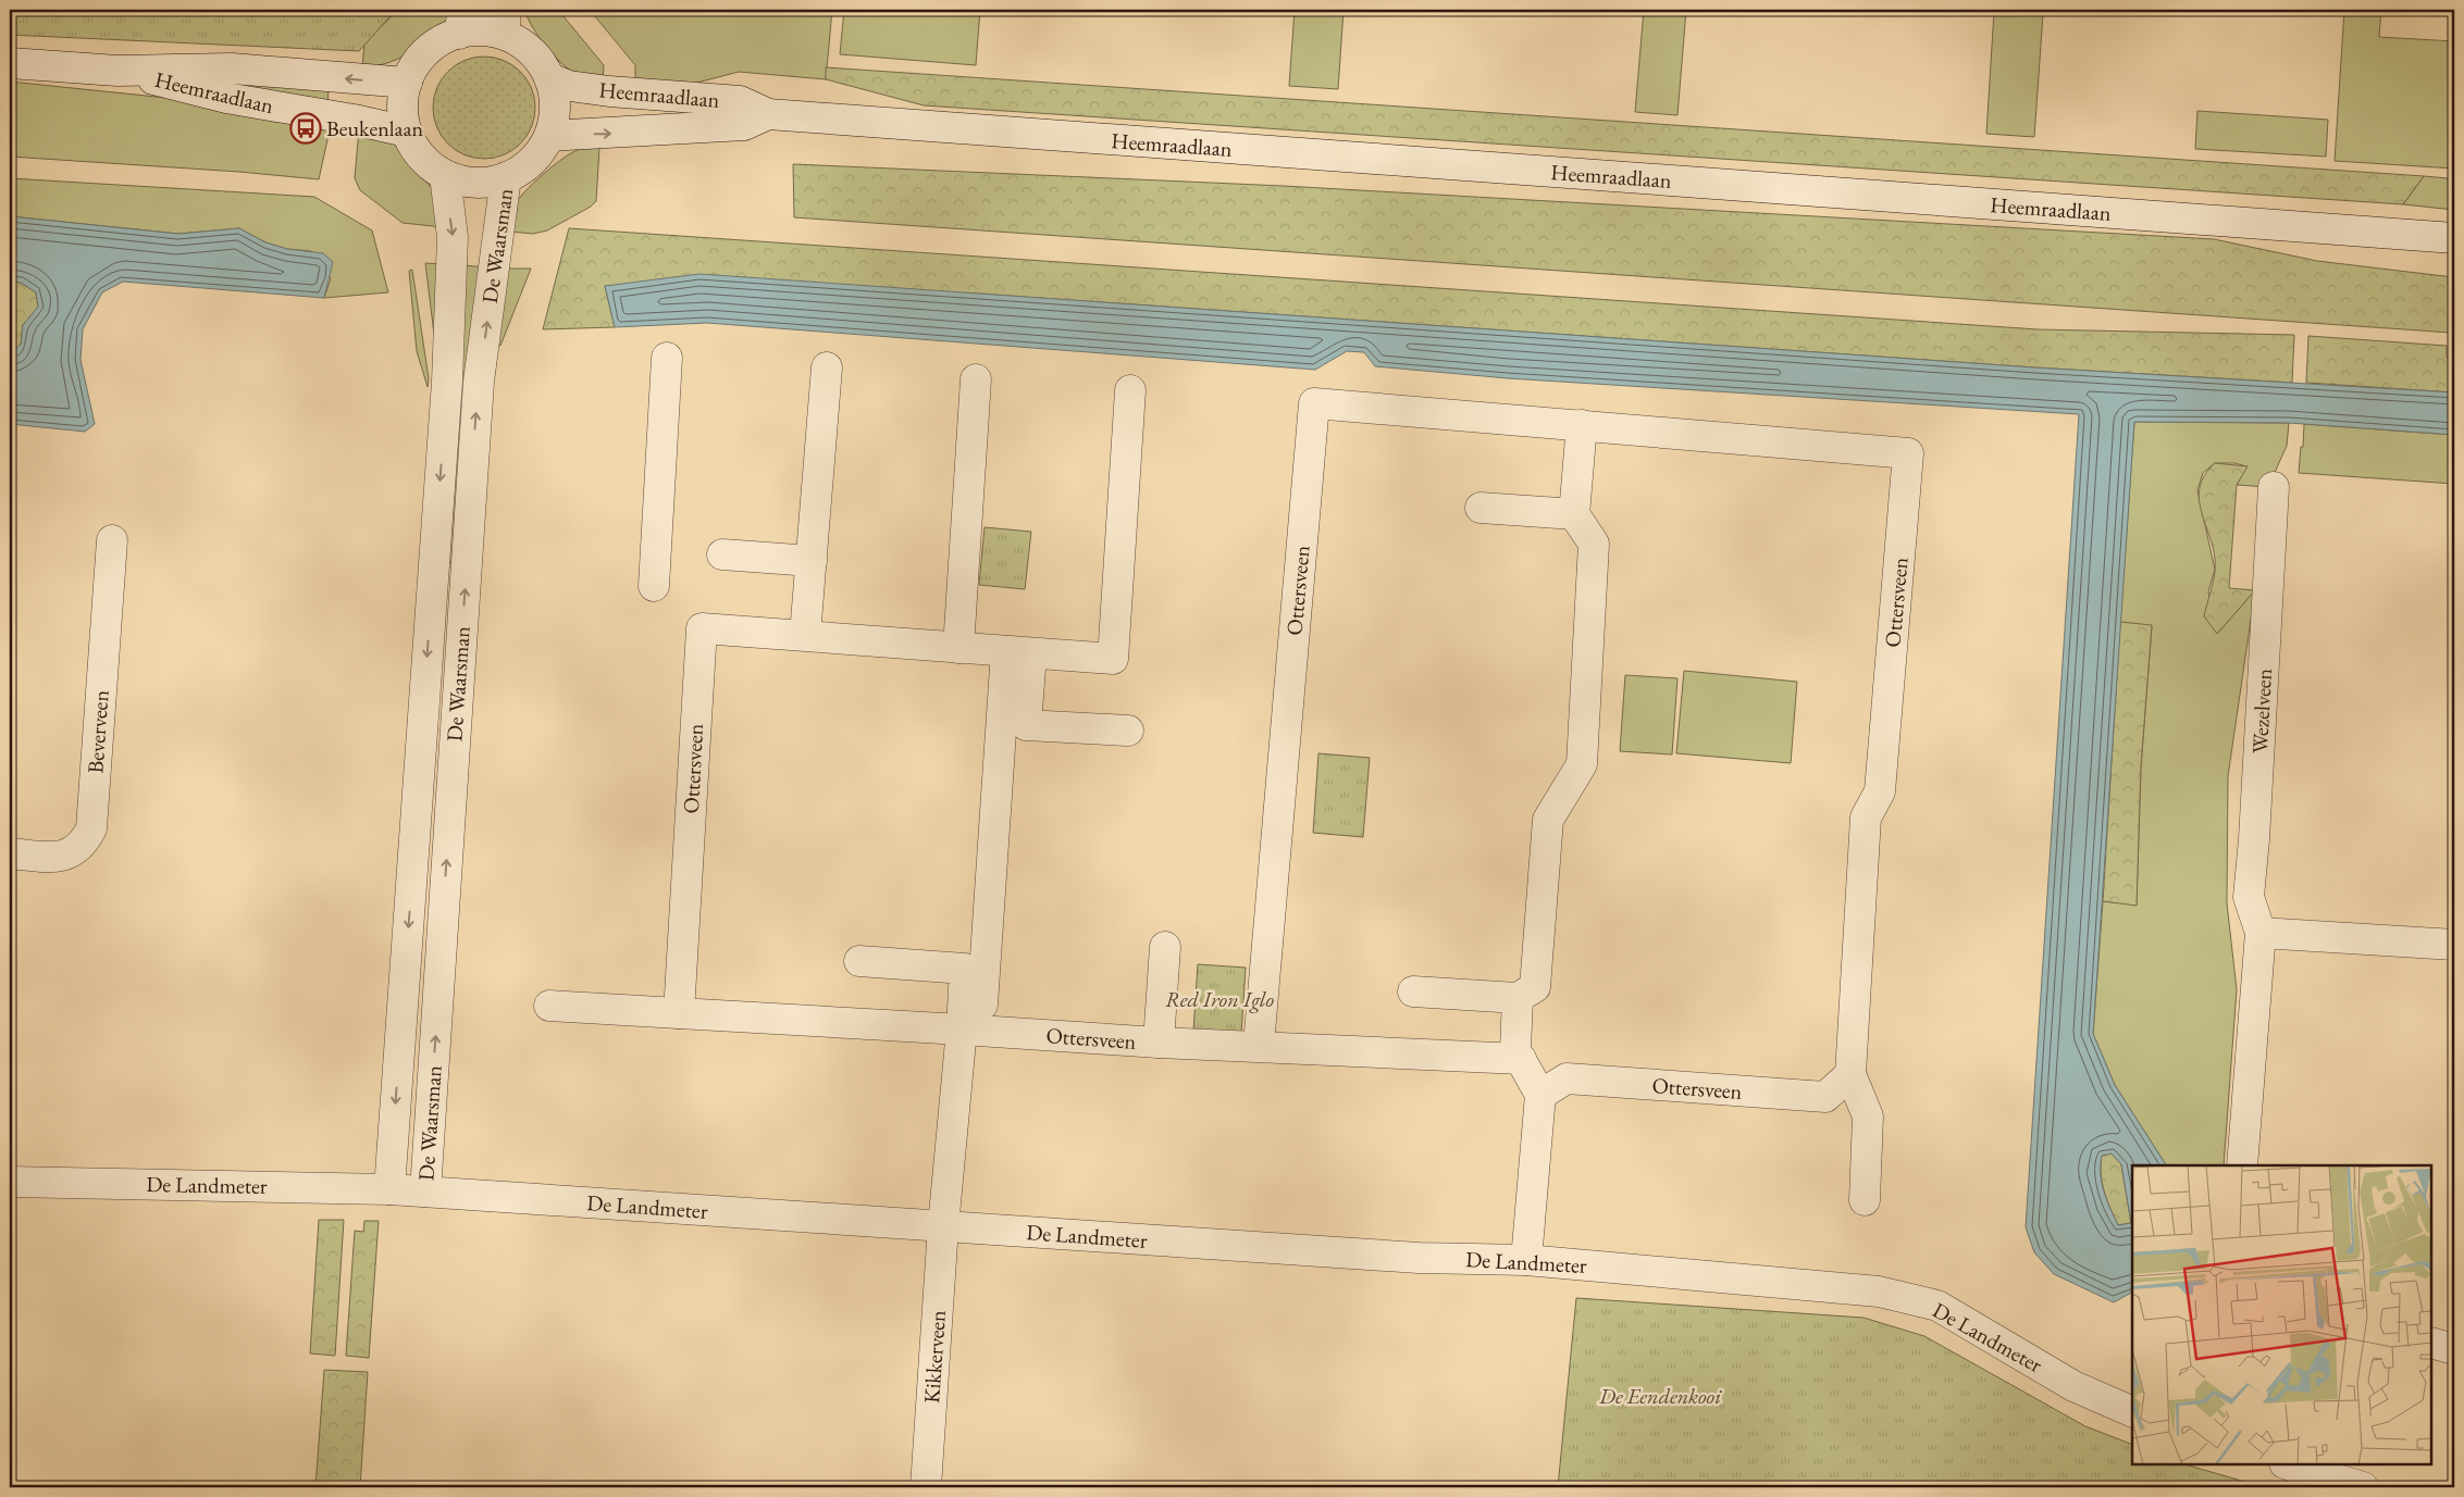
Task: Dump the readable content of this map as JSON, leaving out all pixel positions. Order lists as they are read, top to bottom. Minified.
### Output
{"streets":{"street":["Heemraadlaan","De Waarsman","Ottersveen","Wezelveen","Beverveen","De Landmeter","Kikkerveen"]},"crossings":[["Heemraadlaan","De Waarsman"],["De Waarsman","De Landmeter"],["De Landmeter","Kikkerveen"]],"parks":["Red Iron Iglo","De Eendenkooi"],"places":{"bus stop":["Beukenlaan"]}}
